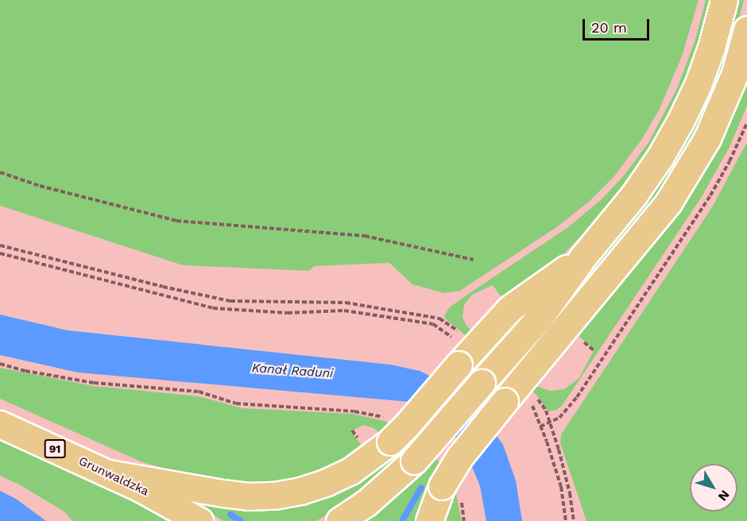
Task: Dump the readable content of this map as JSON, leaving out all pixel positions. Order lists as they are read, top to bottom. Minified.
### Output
{"streets":{"main road":["91","Grunwaldzka"]},"water":["Kanał Raduni"],"scale_bar":"20 m","north":"bottom right"}
